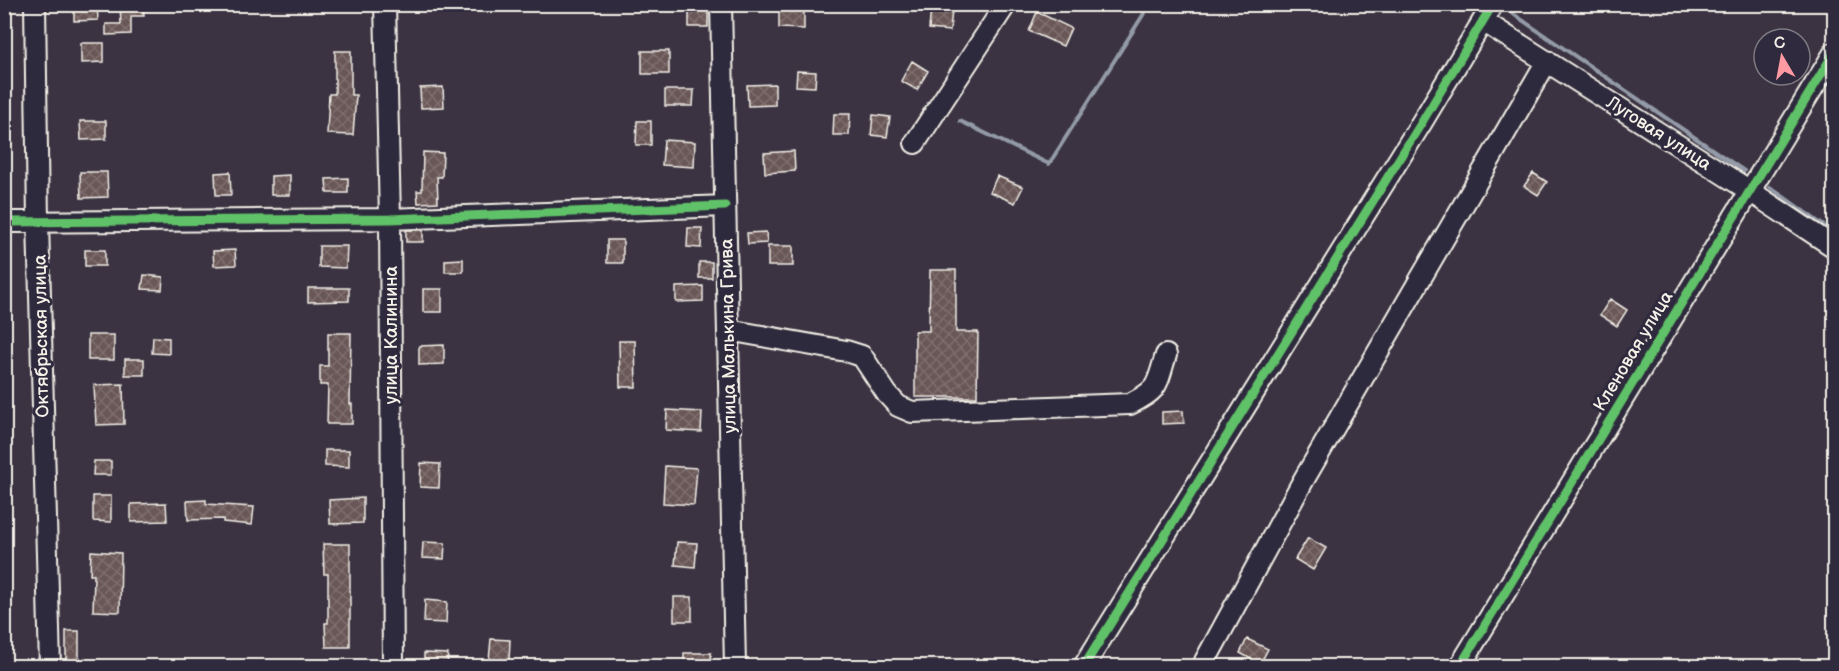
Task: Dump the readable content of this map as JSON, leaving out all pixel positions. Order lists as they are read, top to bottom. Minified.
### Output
{"streets":{"street":["Луговая улица","улица Калинина","Октябрьская улица","улица Малькина Грива","Кленовая улица"]},"crossings":[["Луговая улица","Кленовая улица"]],"north":"top"}
